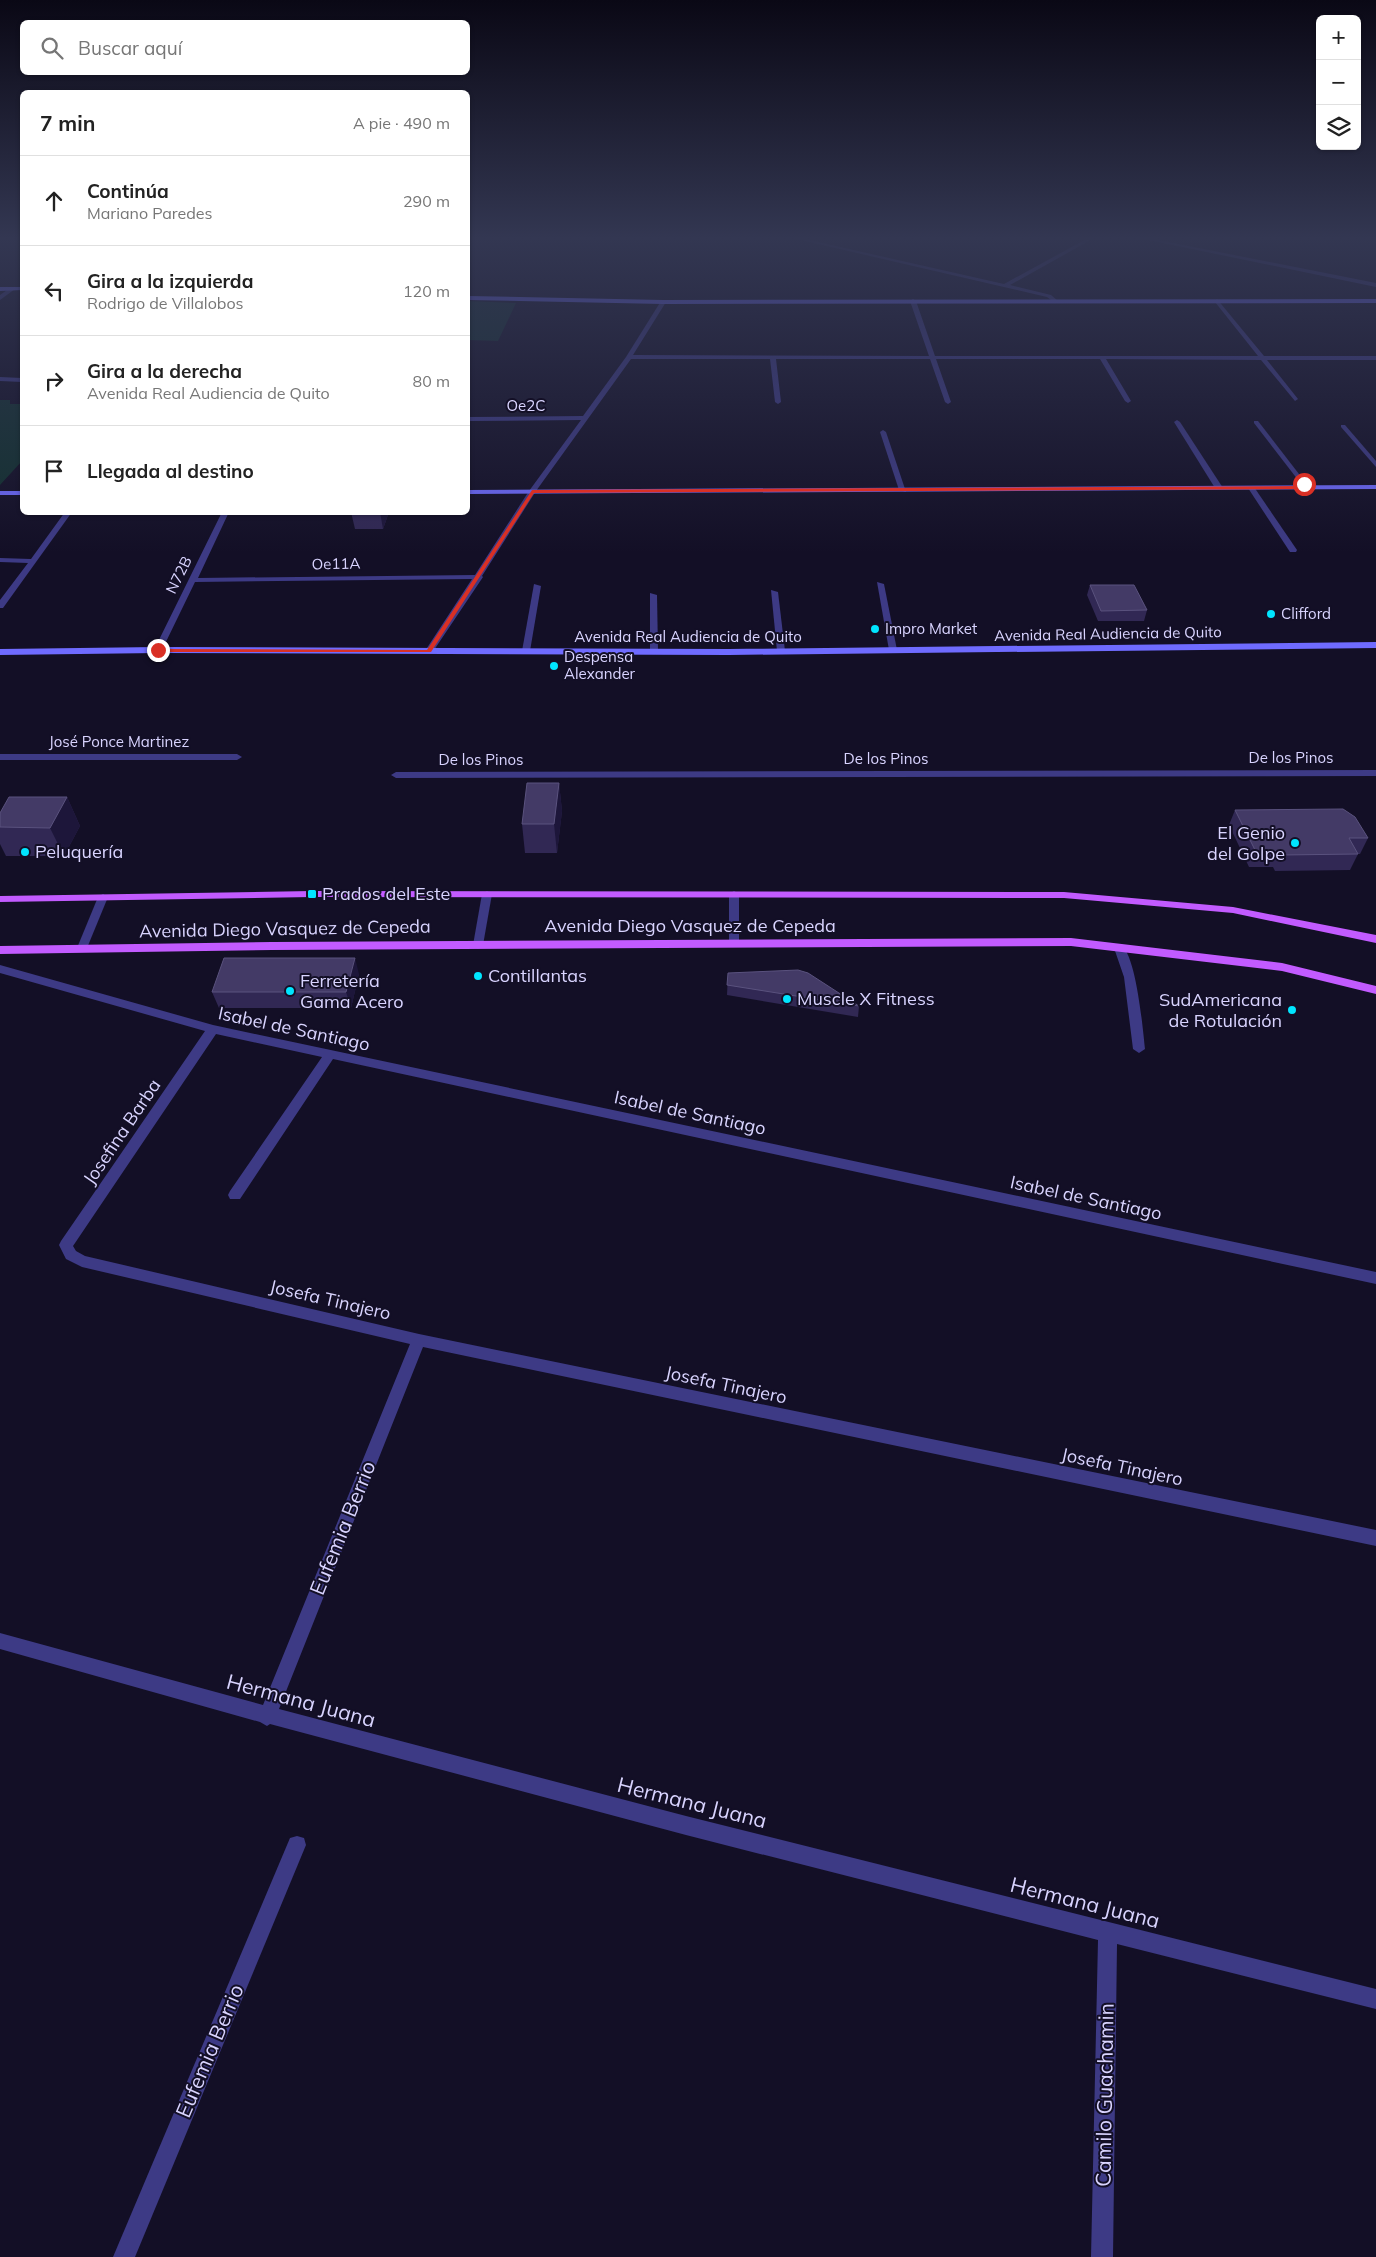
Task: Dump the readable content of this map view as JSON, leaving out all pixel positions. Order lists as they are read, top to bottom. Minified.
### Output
{"streets":{"main road":["Avenida Real Audiencia de Quito","Avenida Diego Vasquez de Cepeda"],"street":["Oe2C","Oe11A","N72B","José Ponce Martinez","De los Pinos","Isabel de Santiago","Josefina Barba","Josefa Tinajero","Eufemia Berrio","Hermana Juana","Camilo Guachamin"]},"crossings":[["Oe11A","N72B"],["N72B","Avenida Real Audiencia de Quito"],["Isabel de Santiago","Josefina Barba"],["Josefina Barba","Josefa Tinajero"],["Josefa Tinajero","Eufemia Berrio"],["Eufemia Berrio","Hermana Juana"],["Hermana Juana","Camilo Guachamin"]],"places":{"other":["Clifford","Impro Market","Despensa Alexander","El Genio del Golpe","Peluquería","Contillantas","Ferretería Gama Acero","Muscle X Fitness","SudAmericana de Rotulación"],"transit":["Prados del Este"]},"page":{"map_buttons":["+","−"],"search":"Buscar aquí","heading":["7 min","A pie · 490 m"],"list":[["Continúa","Mariano Paredes","290 m"],["Gira a la izquierda","Rodrigo de Villalobos","120 m"],["Gira a la derecha","Avenida Real Audiencia de Quito","80 m"],"Llegada al destino"]}}
